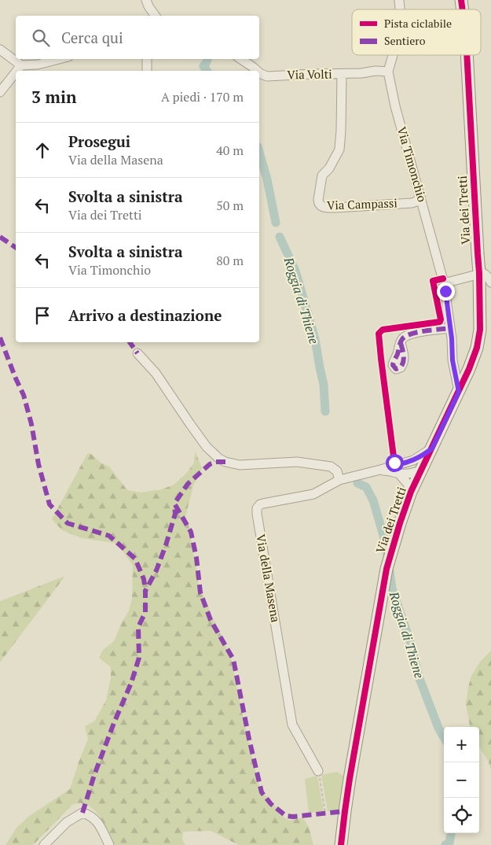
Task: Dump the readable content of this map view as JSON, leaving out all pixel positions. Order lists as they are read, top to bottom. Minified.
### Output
{"streets":{"street":["Via Volti","Via Timonchio","Via Campassi","Via dei Tretti","Via della Masena"]},"crossings":[["Via Volti","Via Timonchio"],["Via Volti","Via Campassi"],["Via Timonchio","Via Campassi"],["Via Timonchio","Via dei Tretti"],["Via dei Tretti","Via della Masena"]],"water":["Roggia di Thiene"],"legend":["Pista ciclabile","Sentiero"],"page":{"search":"Cerca qui","heading":["3 min","A piedi · 170 m"],"list":[["Prosegui","Via della Masena","40 m"],["Svolta a sinistra","Via dei Tretti","50 m"],["Svolta a sinistra","Via Timonchio","80 m"],"Arrivo a destinazione"],"map_buttons":["+","−"]}}
